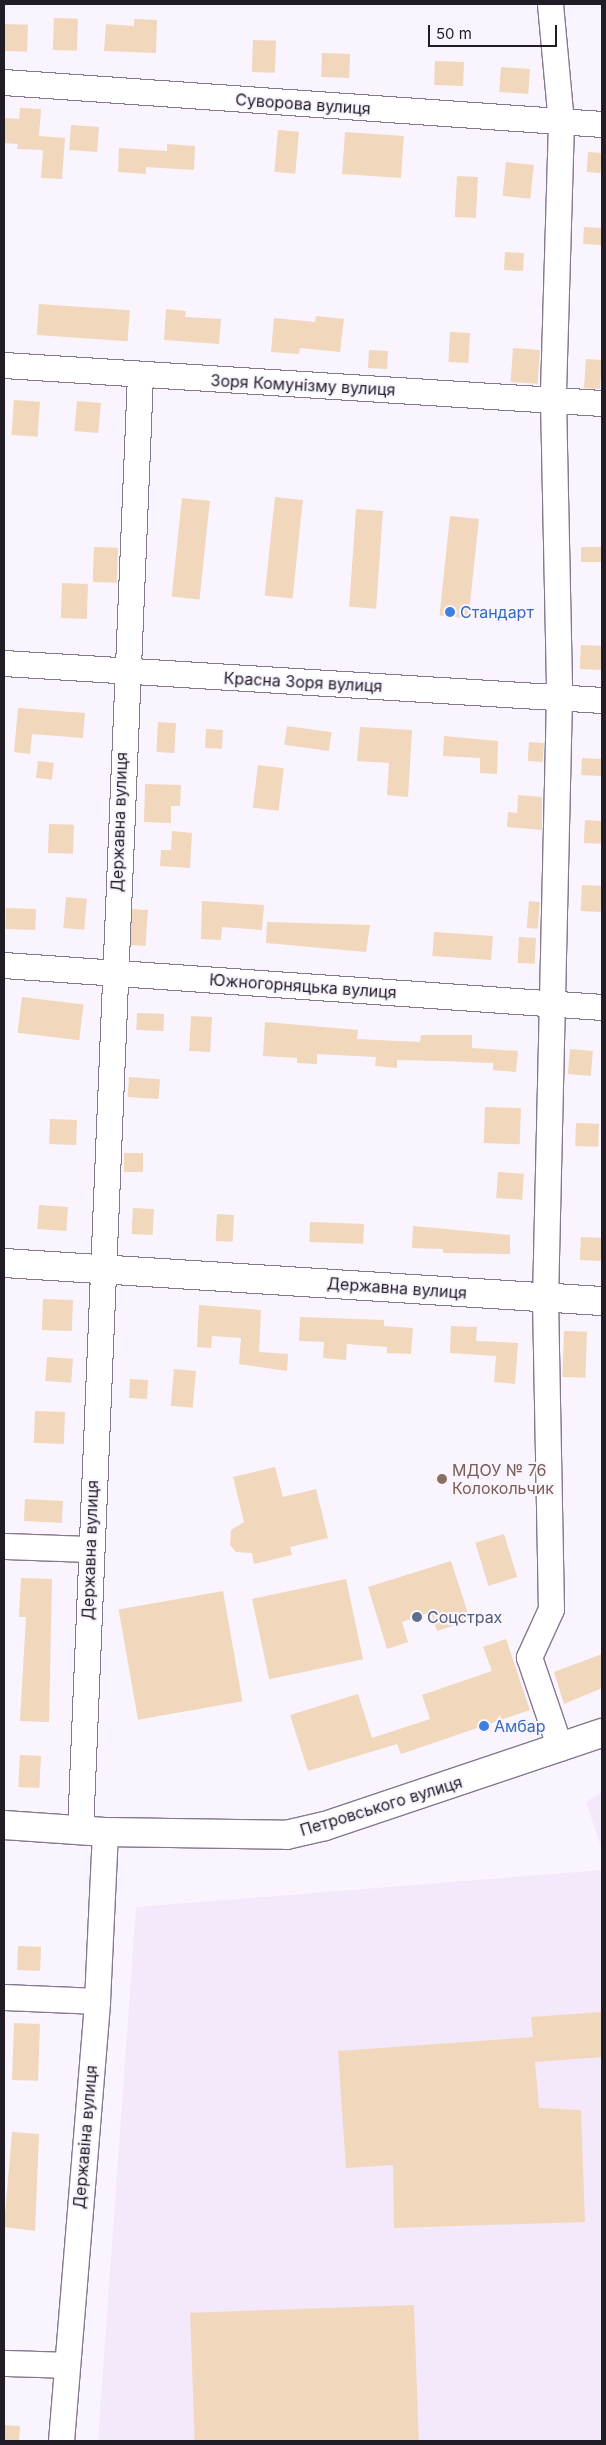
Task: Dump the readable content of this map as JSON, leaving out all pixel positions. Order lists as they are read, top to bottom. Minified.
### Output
{"streets":{"main road":["Державна вулиця","Петровського вулиця"],"street":["Суворова вулиця","Зоря Комунізму вулиця","Красна Зоря вулиця","Южногорняцька вулиця","Державіна вулиця"]},"crossings":[["Зоря Комунізму вулиця","Державна вулиця"],["Красна Зоря вулиця","Державна вулиця"],["Державна вулиця","Южногорняцька вулиця"],["Державна вулиця","Петровського вулиця"],["Державна вулиця","Державіна вулиця"],["Петровського вулиця","Державіна вулиця"]],"places":["Стандарт","МДОУ № 76 Колокольчик","Соцстрах","Амбар"],"scale_bar":"50 m"}
